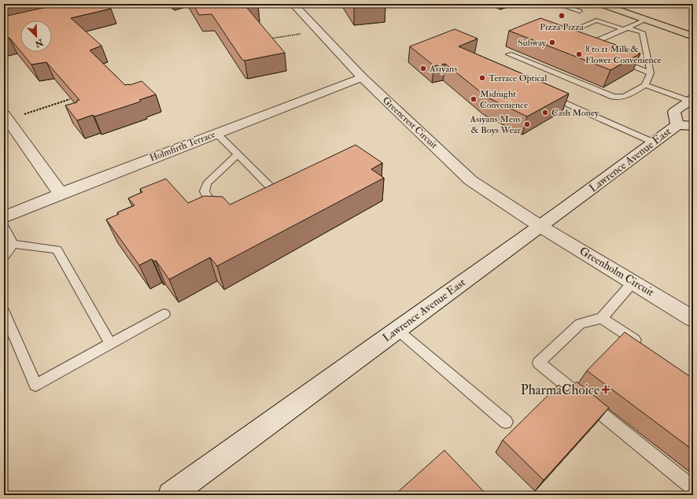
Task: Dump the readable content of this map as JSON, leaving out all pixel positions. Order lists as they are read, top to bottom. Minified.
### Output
{"streets":{"street":["Greencrest Circuit","Holmfirth Terrace","Lawrence Avenue East","Greenholm Circuit"]},"crossings":[["Greencrest Circuit","Holmfirth Terrace"],["Greencrest Circuit","Lawrence Avenue East"],["Greencrest Circuit","Greenholm Circuit"],["Lawrence Avenue East","Greenholm Circuit"]],"places":{"other":["Pizza Pizza","Subway","8 to 11 Milk & Flower Convenience","Asiyans","Terrace Optical","Midnight Convenience","Cash Money","Asiyans Mens & Boys Wear"],"health":["PharmaChoice"]},"north":"bottom right"}
